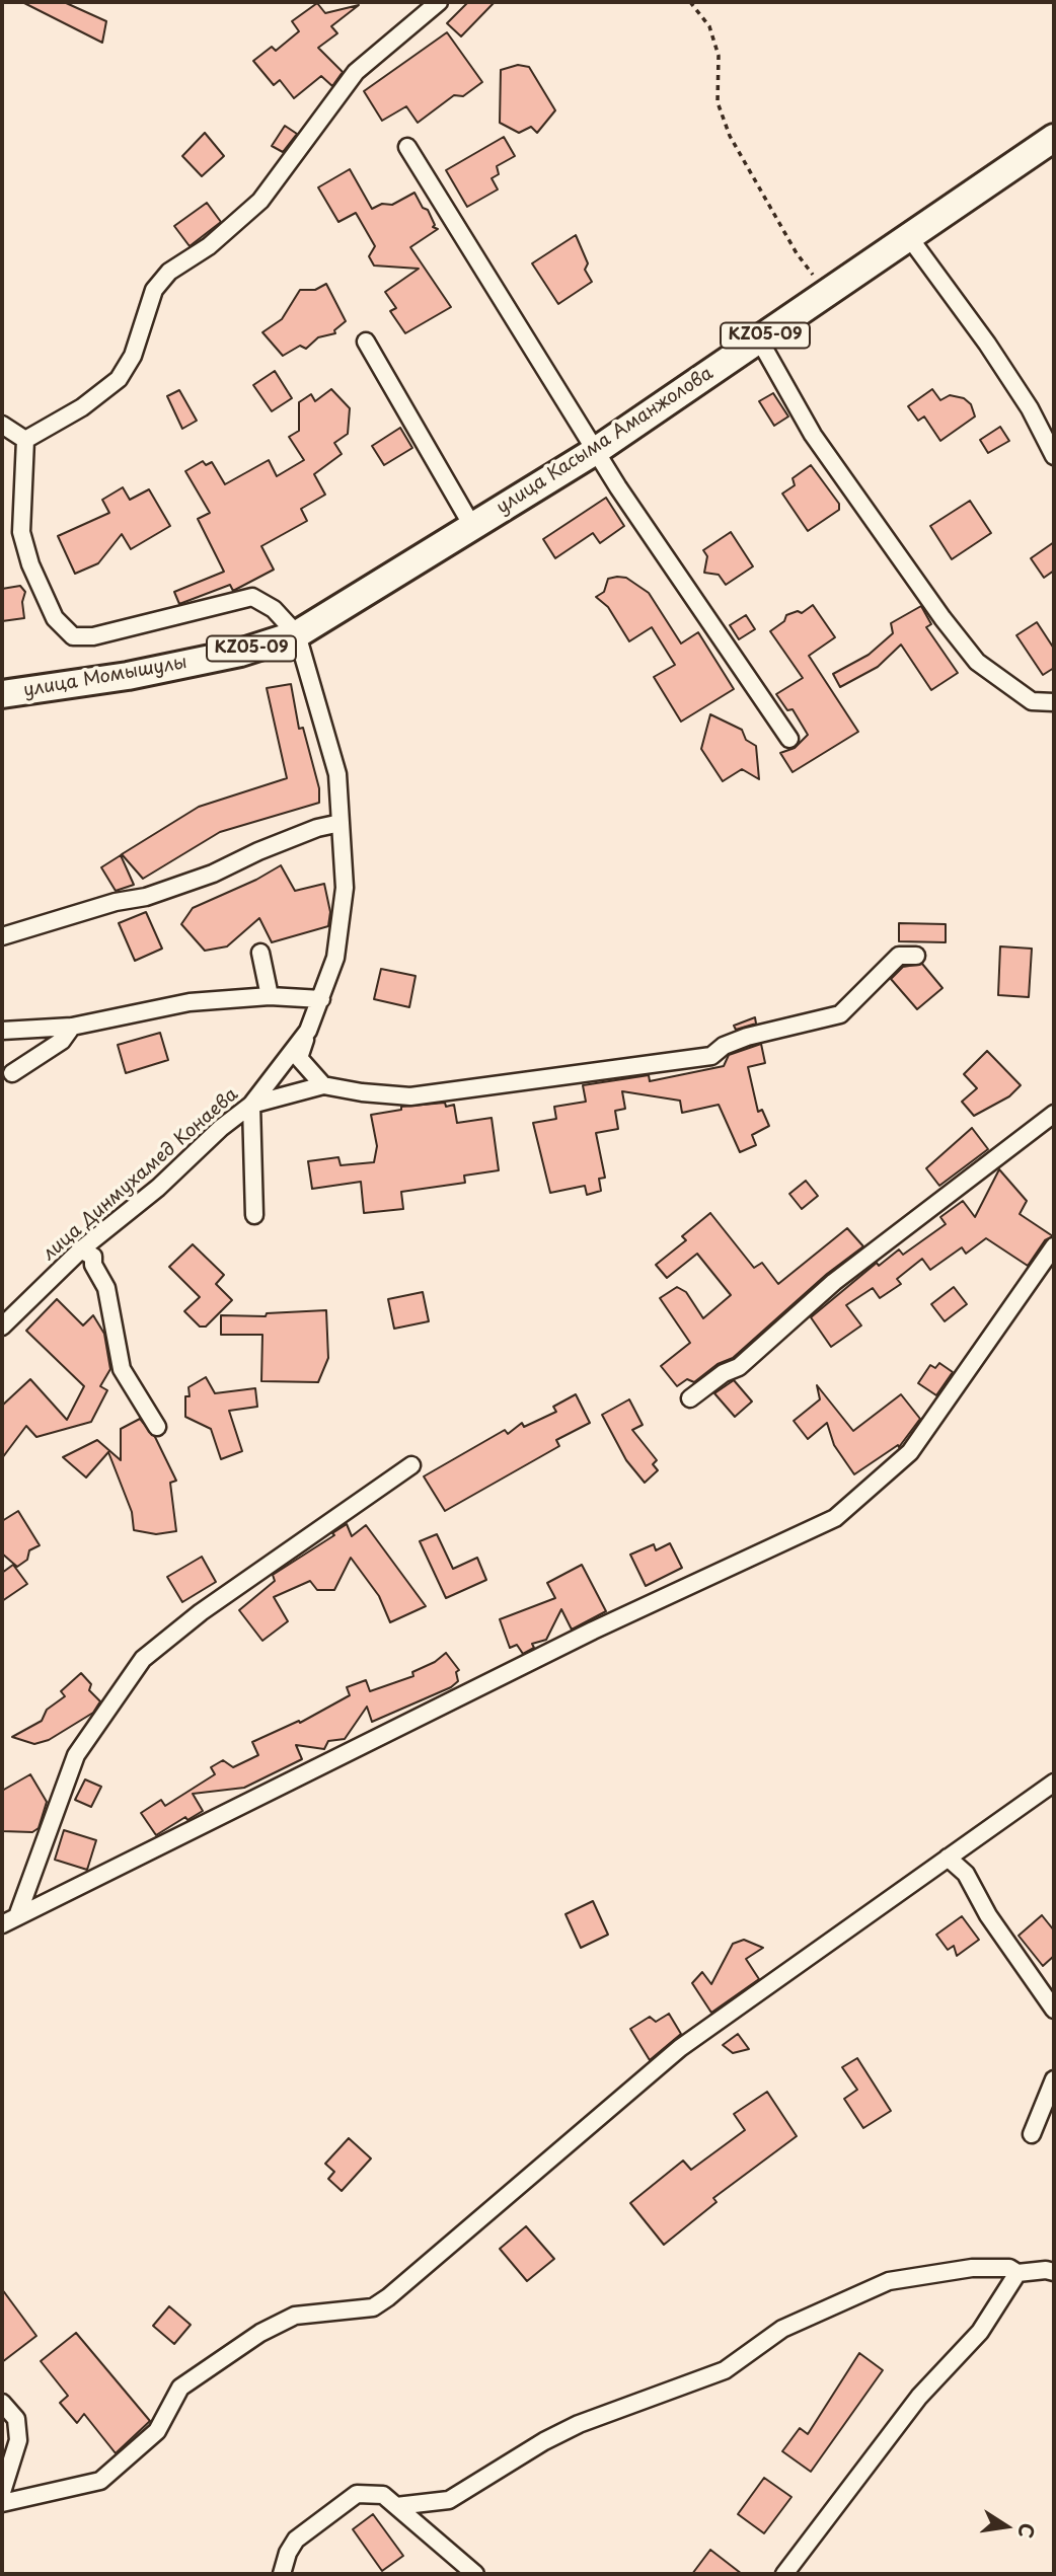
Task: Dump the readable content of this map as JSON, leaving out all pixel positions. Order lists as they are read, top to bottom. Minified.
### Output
{"streets":{"main road":["KZ05-09","улица Касыма Аманжолова","улица Момышулы"],"street":["лица Динмухамед Конаева"]},"crossings":[["улица Касыма Аманжолова","улица Момышулы"],["улица Момышулы","лица Динмухамед Конаева"]],"north":"right"}
